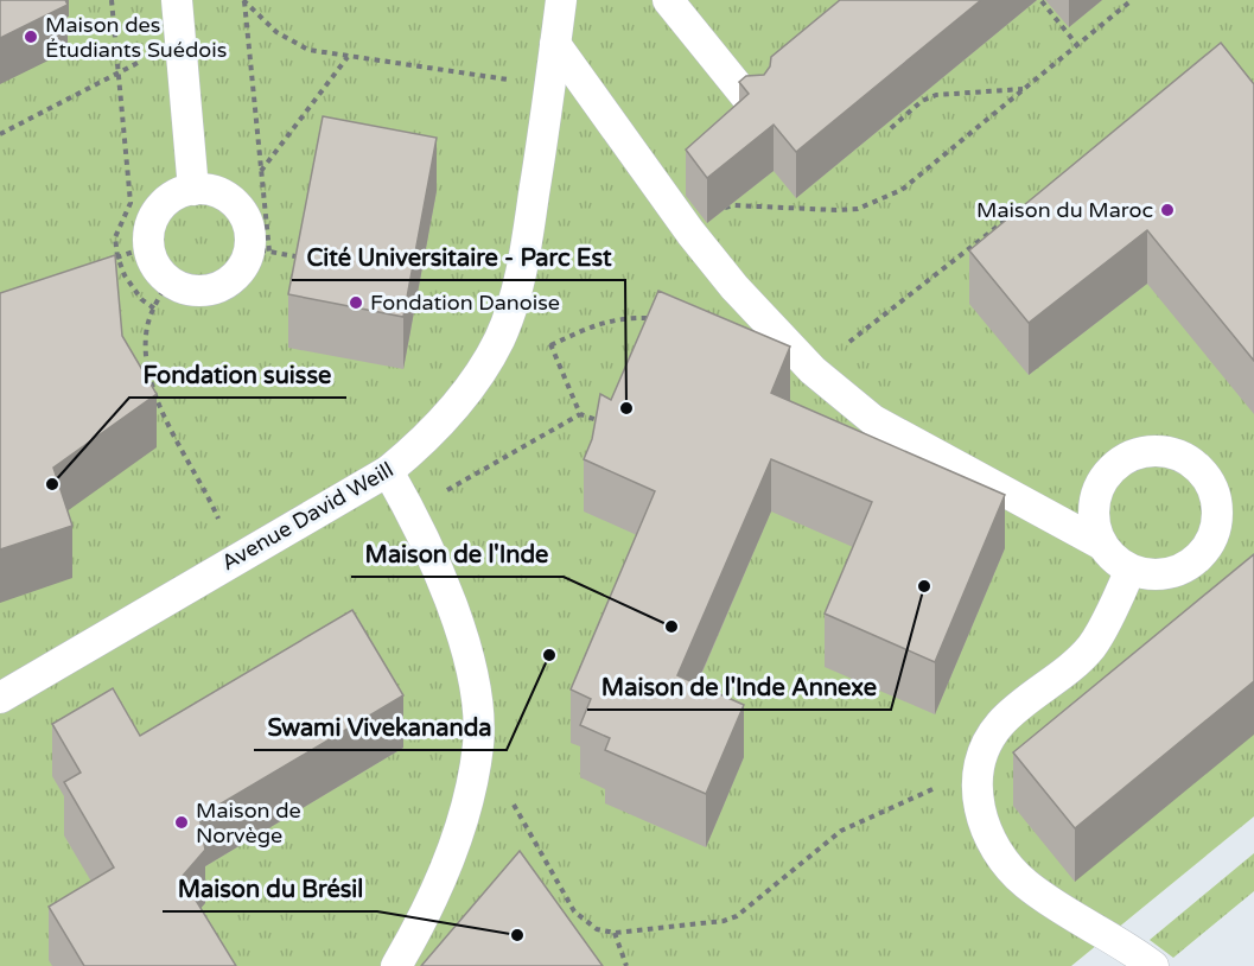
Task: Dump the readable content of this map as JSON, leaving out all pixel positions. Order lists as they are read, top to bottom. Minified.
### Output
{"streets":{"lane":["Avenue David Weill"]},"places":["Maison des Étudiants Suédois","Maison du Maroc","Fondation Danoise","Cité Universitaire - Parc Est","Fondation suisse","Maison de l'Inde Annexe","Maison de l'Inde","Swami Vivekananda","Maison de Norvège","Maison du Brésil"]}
